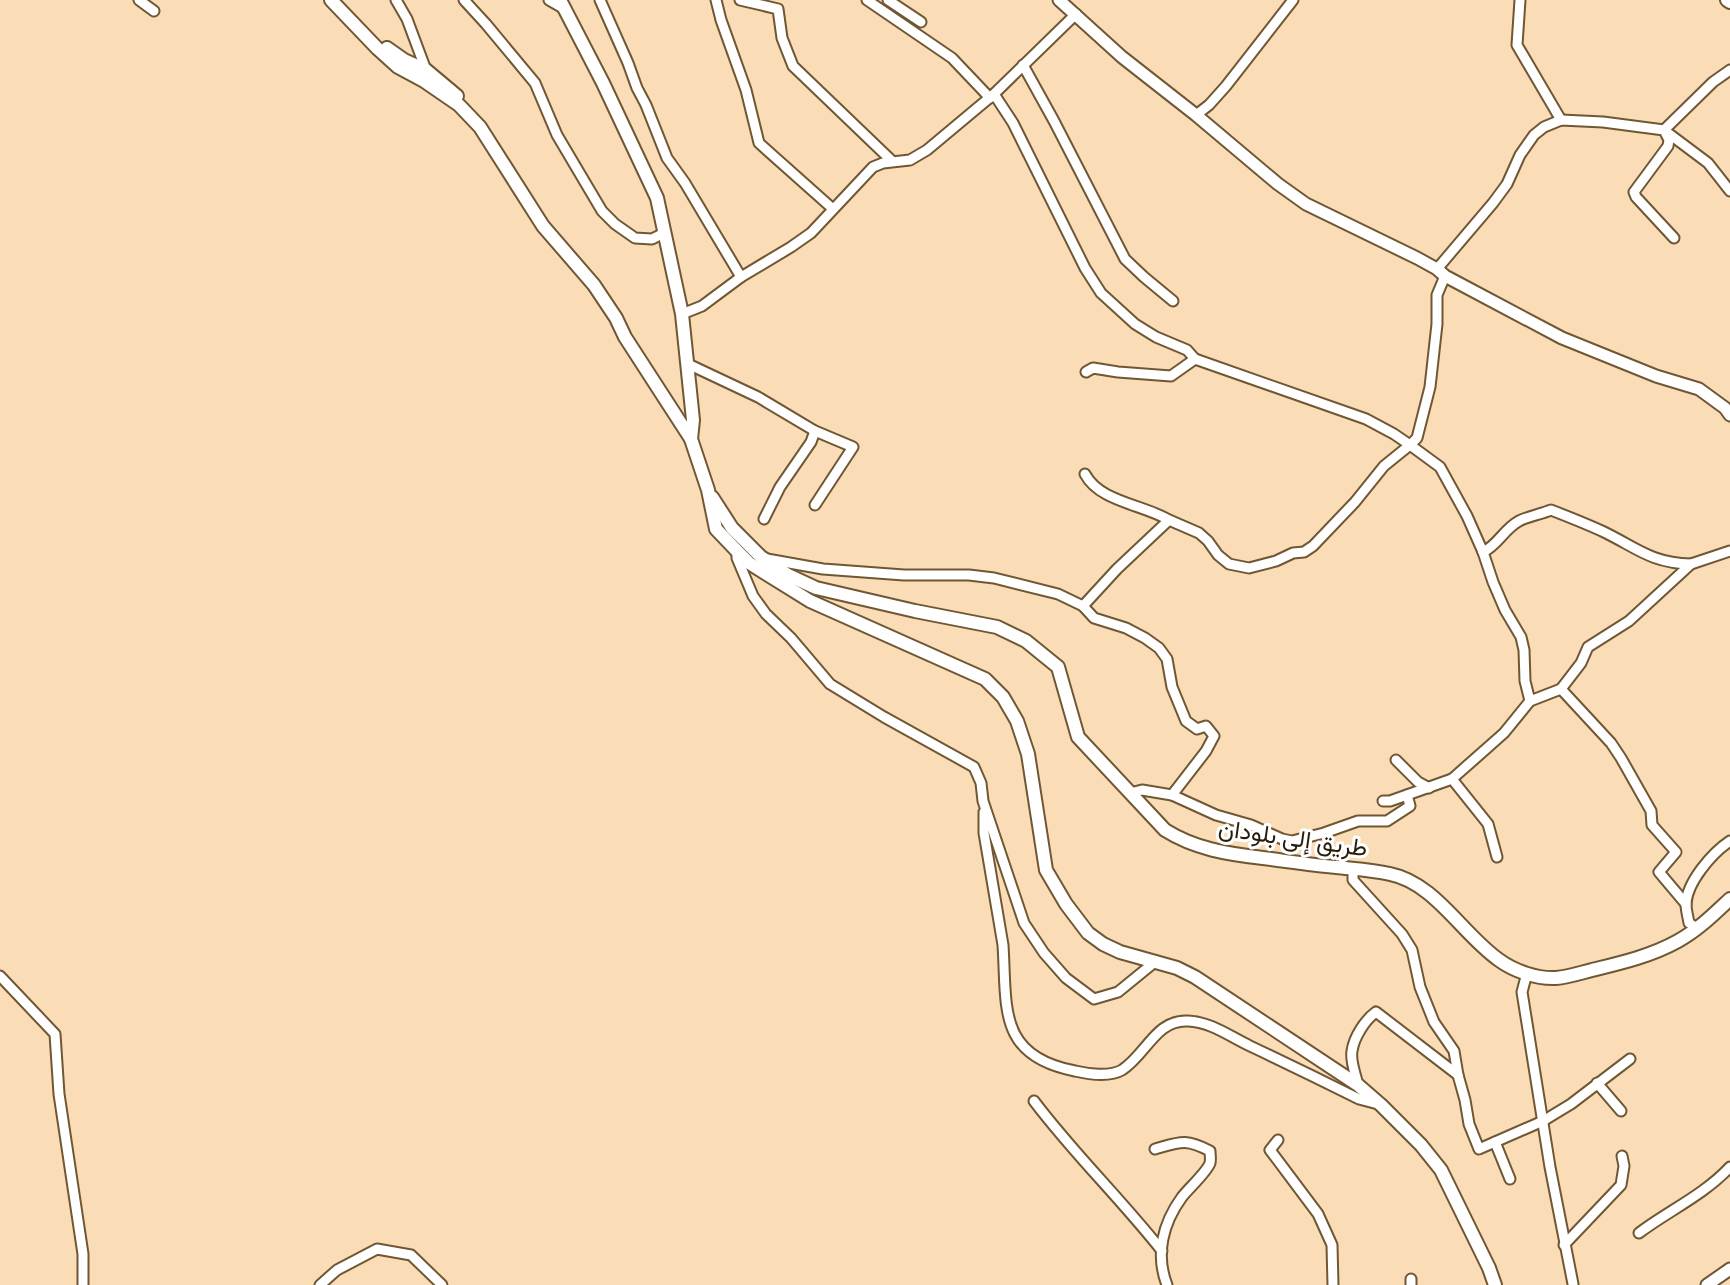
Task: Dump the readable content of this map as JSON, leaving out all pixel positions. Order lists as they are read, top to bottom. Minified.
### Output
{"streets":{"main road":["طريق إلى بلودان"]}}
